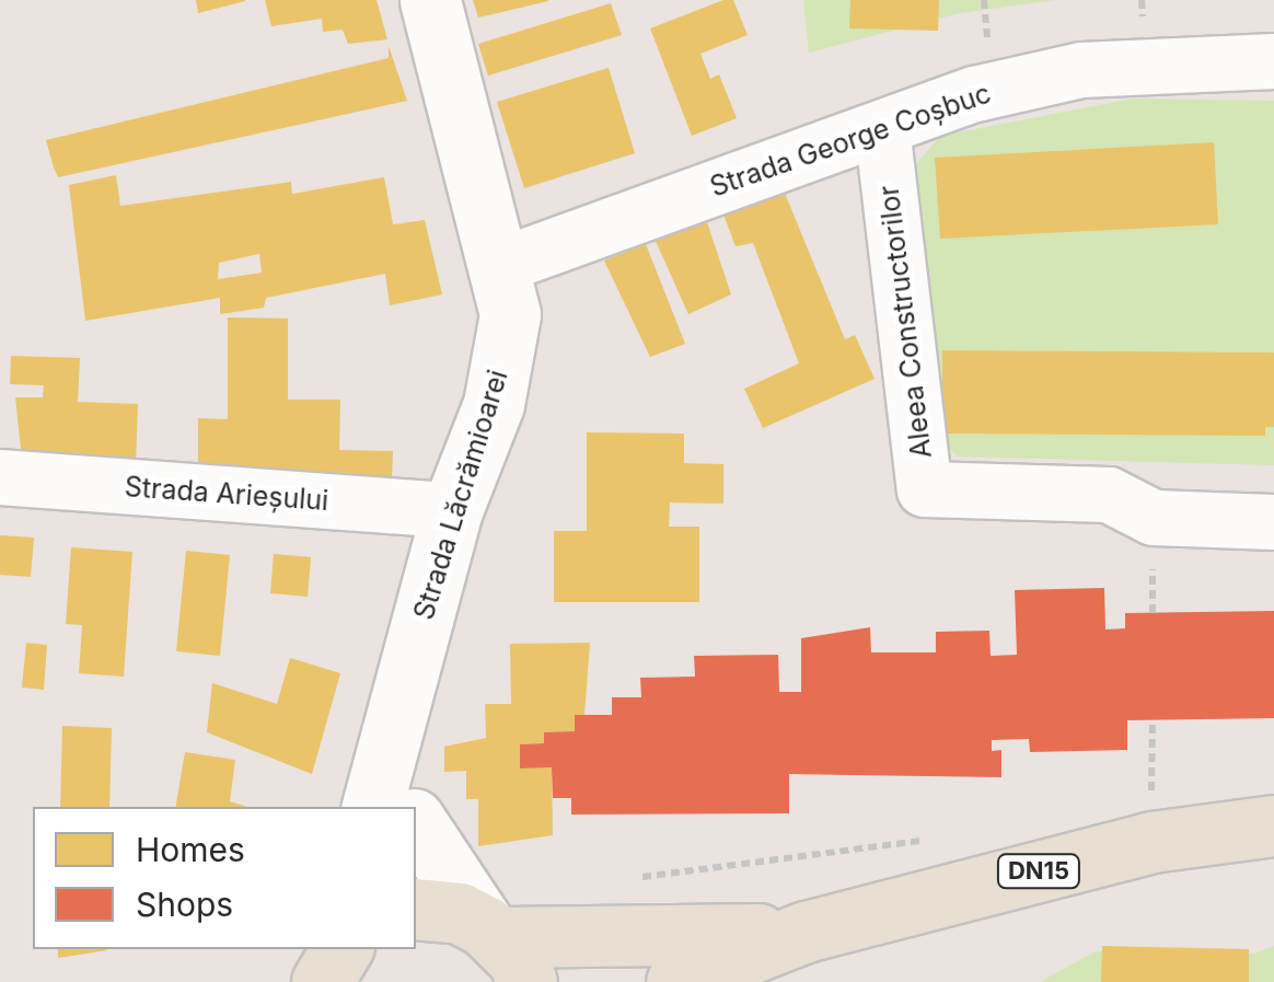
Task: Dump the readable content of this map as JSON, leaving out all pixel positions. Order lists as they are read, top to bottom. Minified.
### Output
{"streets":{"main road":["DN15"],"street":["Strada George Coșbuc","Aleea Constructorilor","Strada Arieșului","Strada Lăcrămioarei"]},"crossings":[["Strada George Coșbuc","Aleea Constructorilor"],["Strada George Coșbuc","Strada Lăcrămioarei"],["Strada Arieșului","Strada Lăcrămioarei"]],"legend":["Homes","Shops"]}
